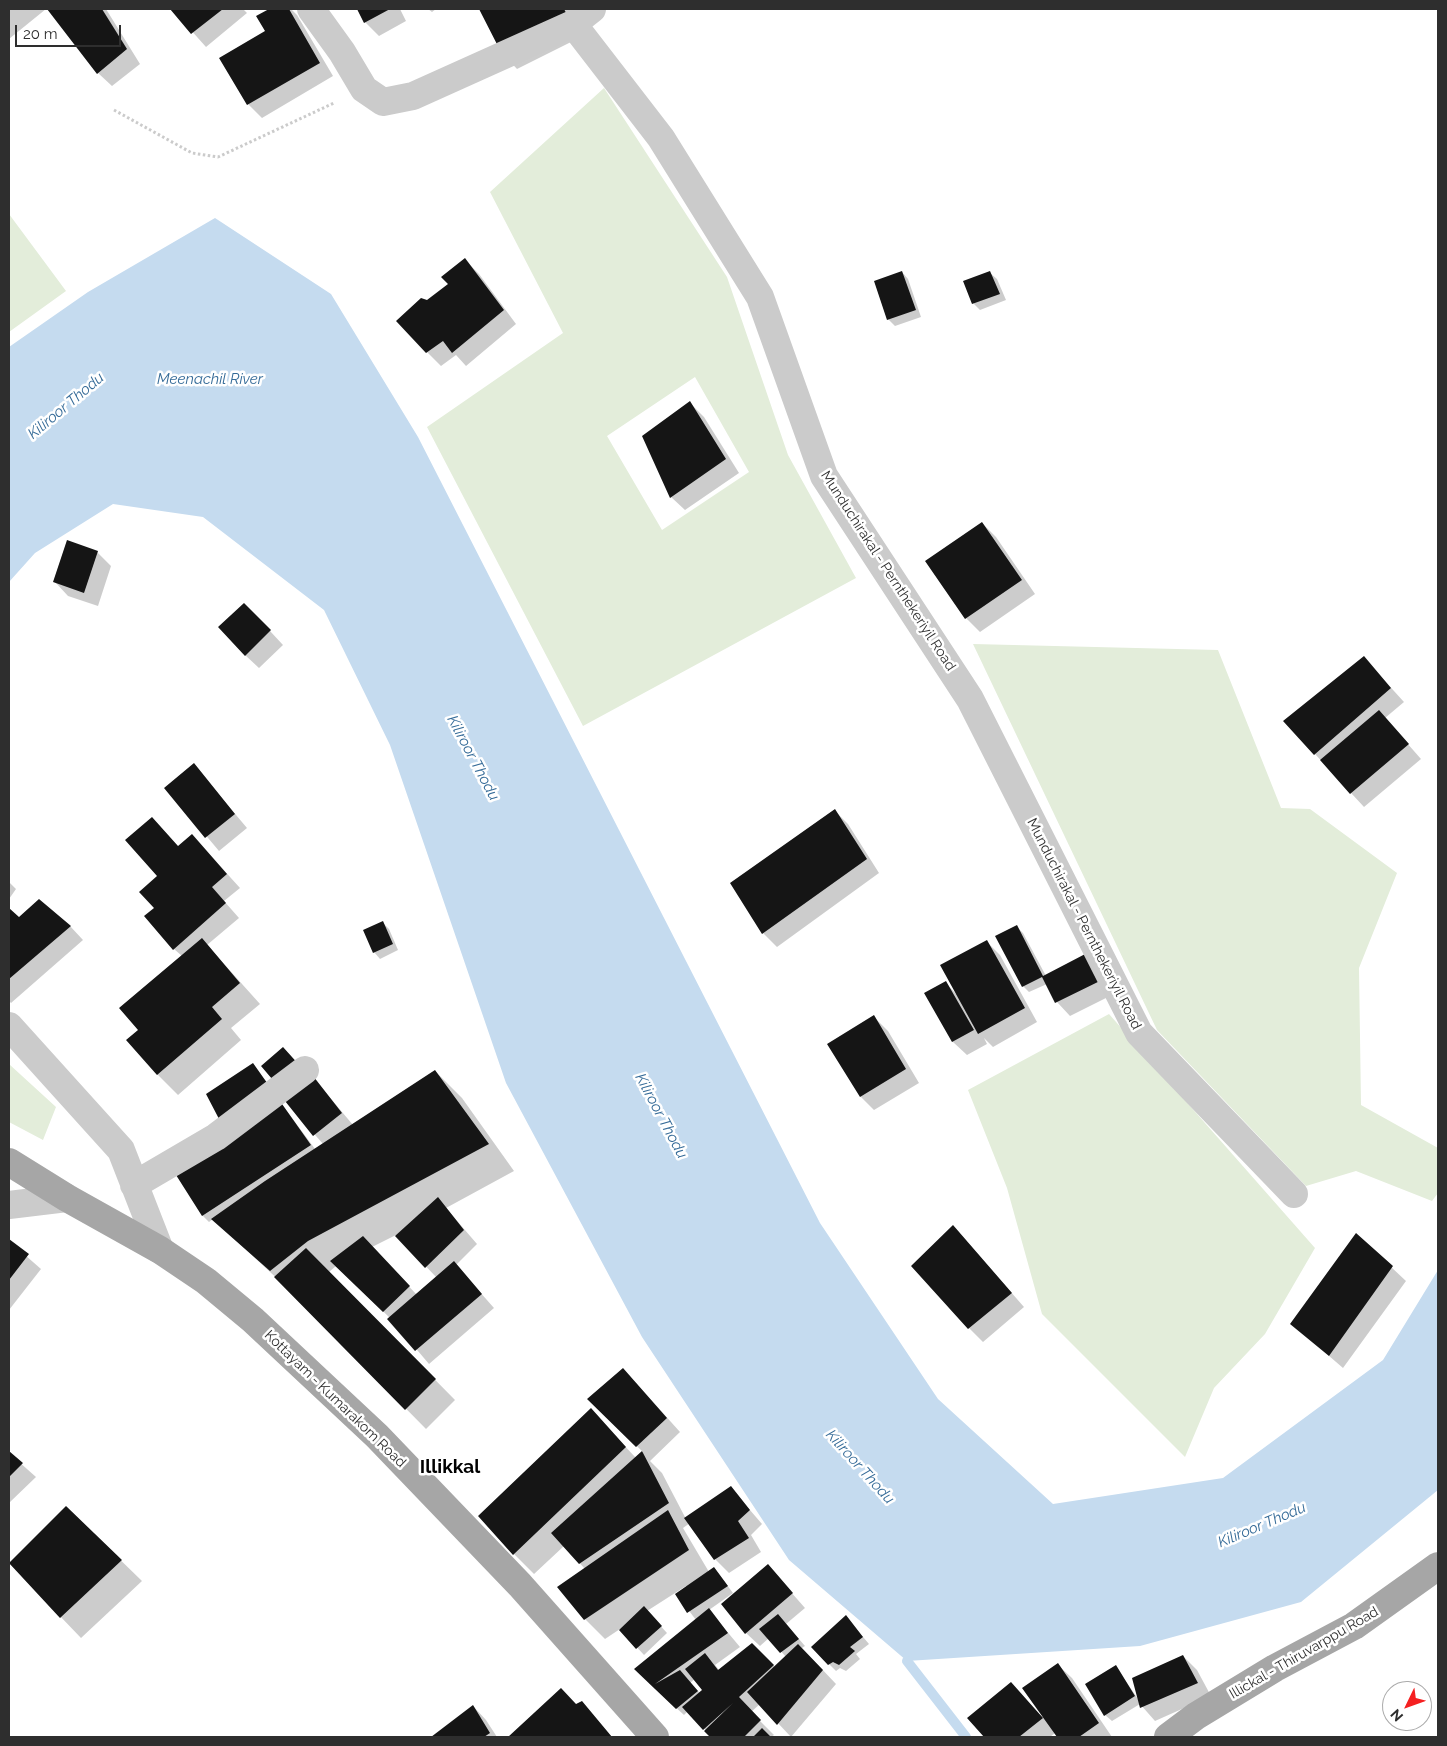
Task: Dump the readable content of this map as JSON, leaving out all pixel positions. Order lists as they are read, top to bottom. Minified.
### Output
{"streets":{"main road":["Kottayam - Kumarakom Road","Illickal - Thiruvarppu Road"],"street":["Munduchirakal - Pernthekeriyil Road"]},"districts":["Illikkal"],"water":["Meenachil River","Kiliroor Thodu"],"scale_bar":"20 m","north":"bottom left"}
